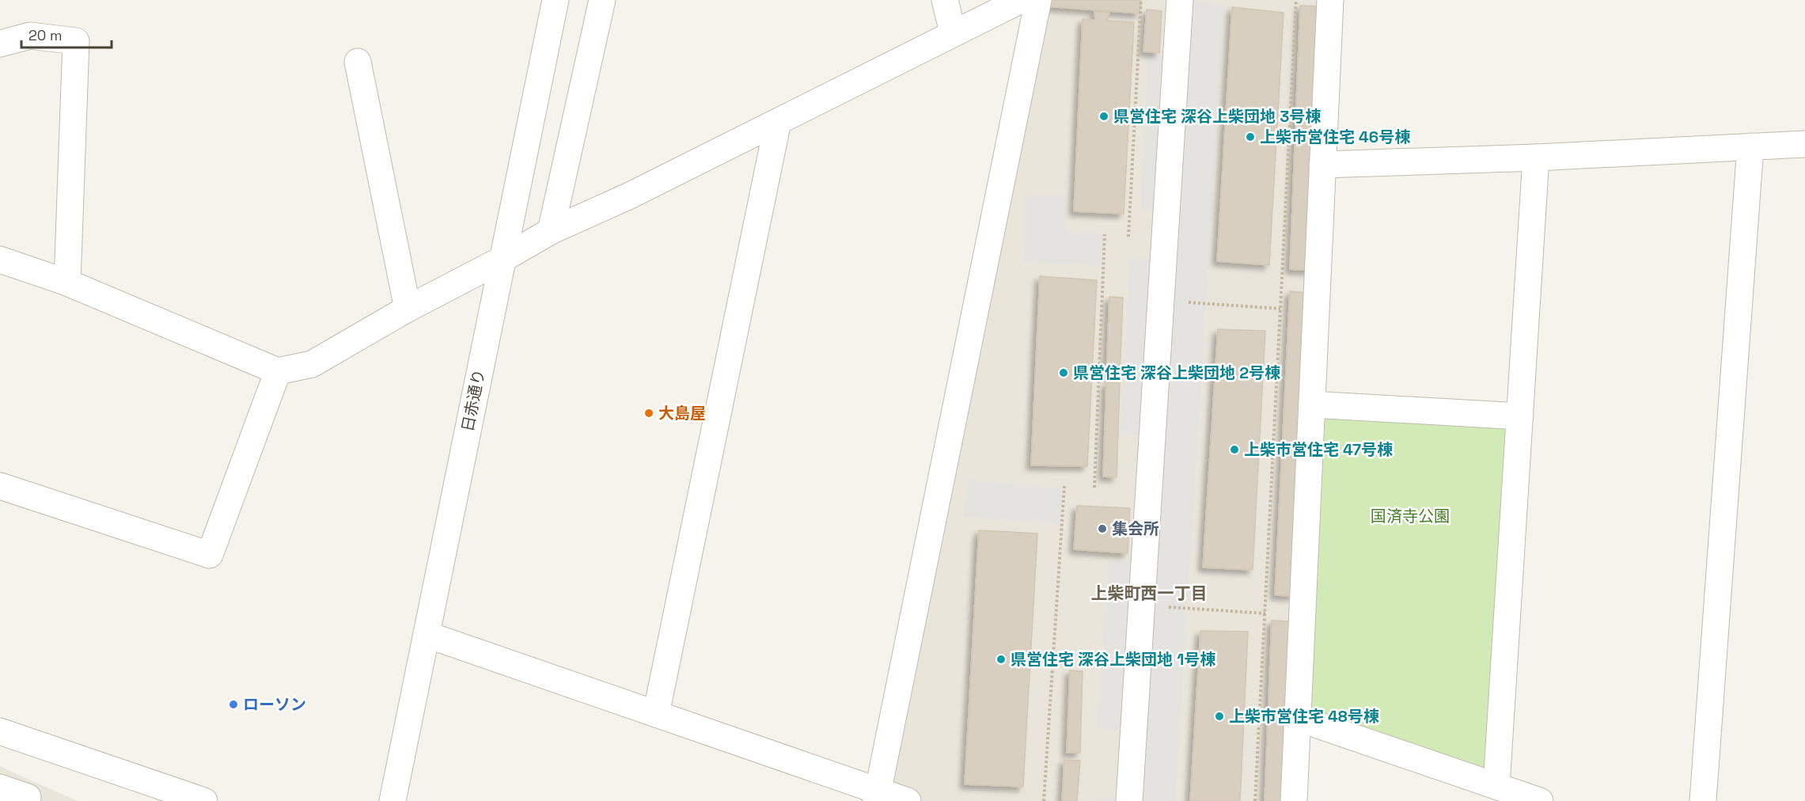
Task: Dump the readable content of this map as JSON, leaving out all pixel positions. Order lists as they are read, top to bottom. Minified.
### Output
{"streets":{"street":["日赤通り"]},"districts":["上柴町西一丁目"],"parks":["国済寺公園"],"places":["県営住宅 深谷上柴団地 3号棟","上柴市営住宅 46号棟","県営住宅 深谷上柴団地 2号棟","大島屋","上柴市営住宅 47号棟","集会所","県営住宅 深谷上柴団地 1号棟","ローソン","上柴市営住宅 48号棟"],"scale_bar":"20 m"}
